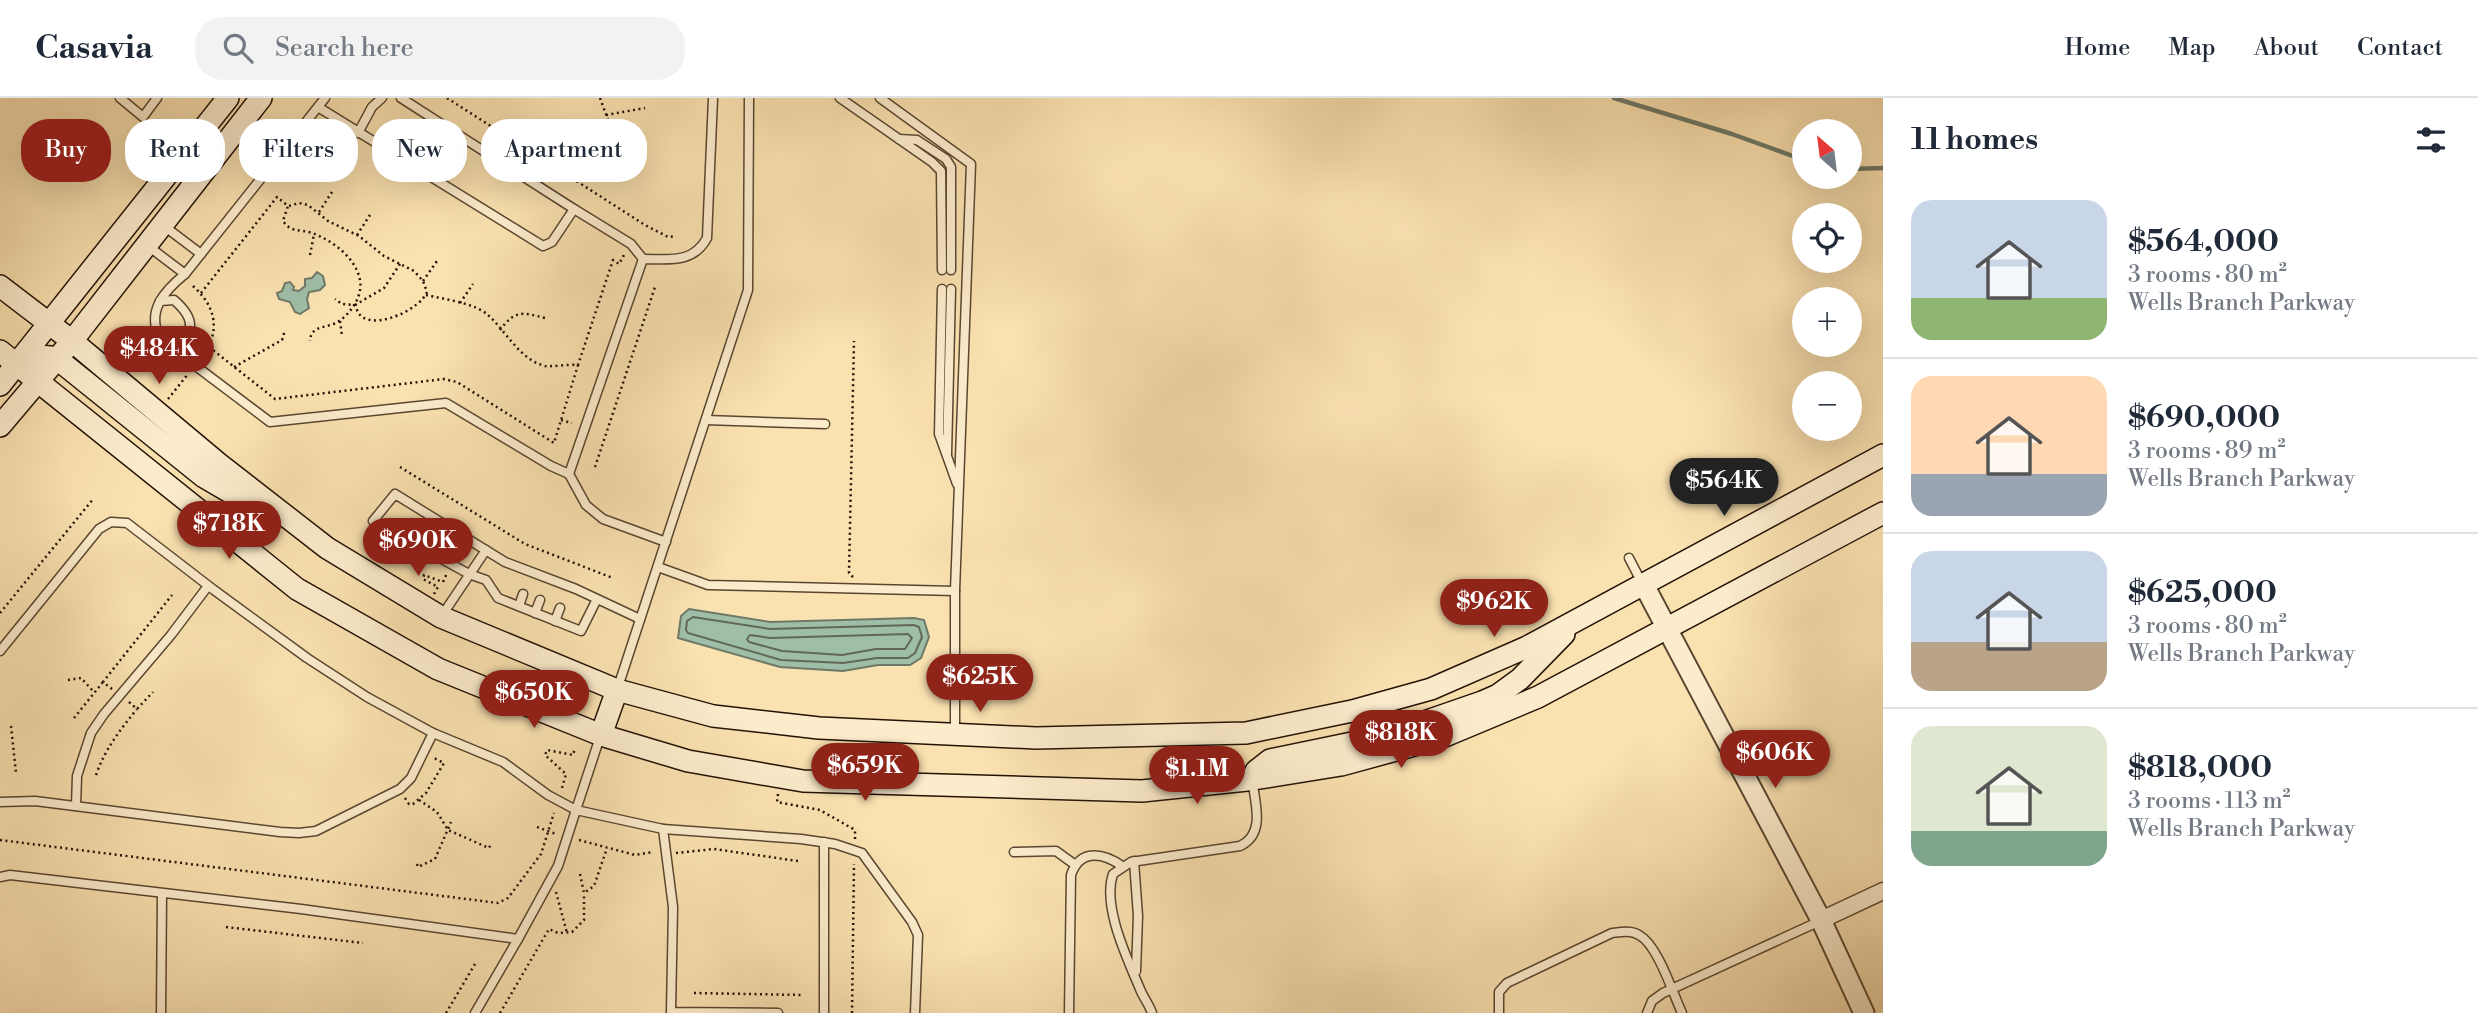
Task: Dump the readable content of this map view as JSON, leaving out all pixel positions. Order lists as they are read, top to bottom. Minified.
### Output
{"north":"top left","page":{"header":"Casavia","search":"Search here","nav":["Home","Map","About","Contact"],"heading":"11 homes","map_buttons":["+","−"],"chip":["Buy","Rent","Filters","New","Apartment"],"list":[{"name":"$564,000","note":"3 rooms · 80 m² · Wells Branch Parkway"},{"name":"$690,000","note":"3 rooms · 89 m² · Wells Branch Parkway"},{"name":"$625,000","note":"3 rooms · 80 m² · Wells Branch Parkway"},{"name":"$818,000","note":"3 rooms · 113 m² · Wells Branch Parkway"}],"price":["$484K","$564K","$718K","$690K","$962K","$625K","$650K","$818K","$606K","$659K","$1.1M"]}}
